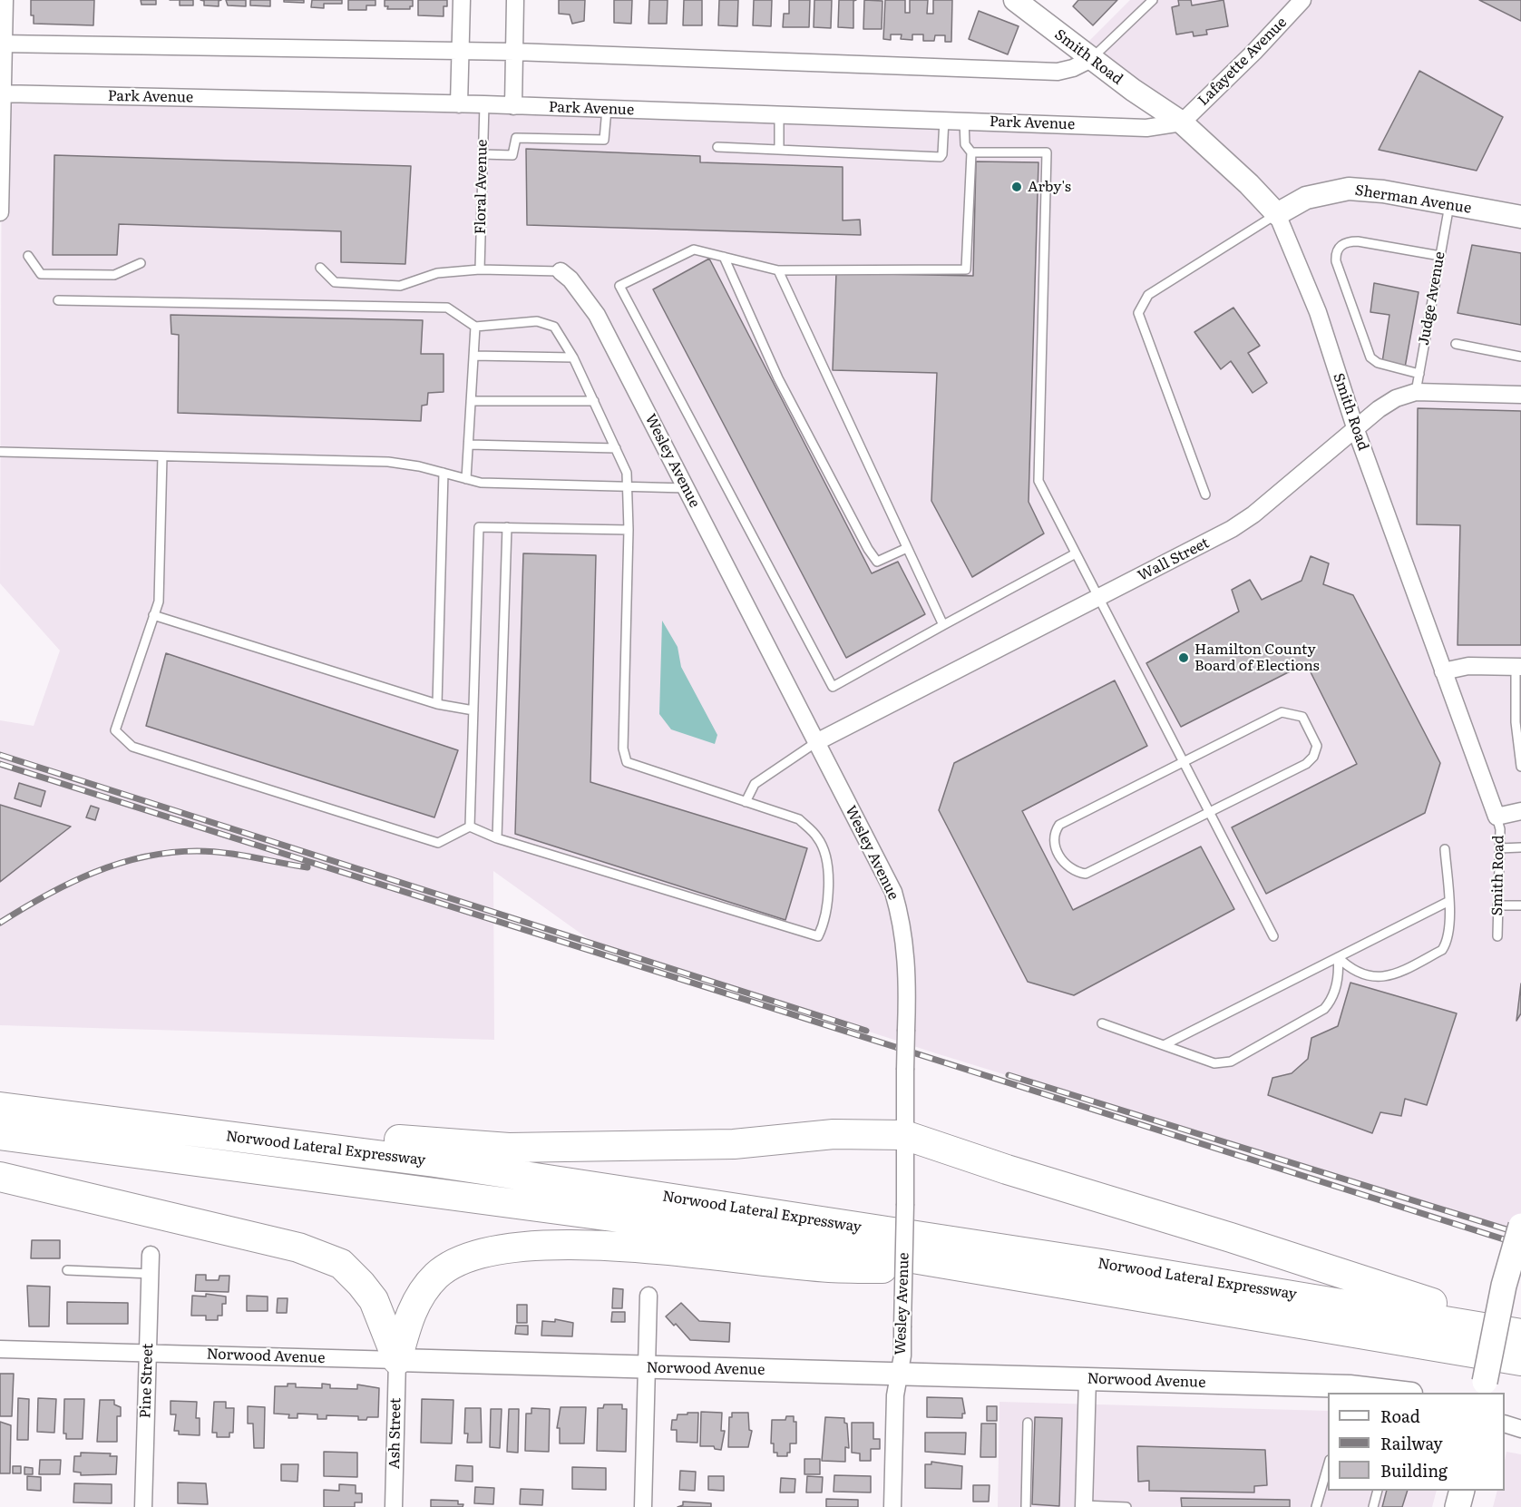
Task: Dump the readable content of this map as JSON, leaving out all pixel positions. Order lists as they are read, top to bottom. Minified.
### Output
{"streets":{"highway":["Norwood Lateral Expressway"],"street":["Smith Road","Lafayette Avenue","Park Avenue","Sherman Avenue","Wesley Avenue","Wall Street","Norwood Avenue","Pine Street","Ash Street"],"lane":["Floral Avenue","Judge Avenue"]},"crossings":[["Smith Road","Lafayette Avenue"],["Smith Road","Park Avenue"],["Smith Road","Sherman Avenue"],["Smith Road","Wall Street"],["Lafayette Avenue","Park Avenue"],["Park Avenue","Floral Avenue"],["Sherman Avenue","Judge Avenue"],["Judge Avenue","Wall Street"],["Wesley Avenue","Wall Street"],["Wesley Avenue","Norwood Avenue"],["Norwood Avenue","Pine Street"],["Norwood Avenue","Ash Street"]],"places":["Arby's","Hamilton County Board of Elections"],"legend":["Road","Railway","Building"]}
